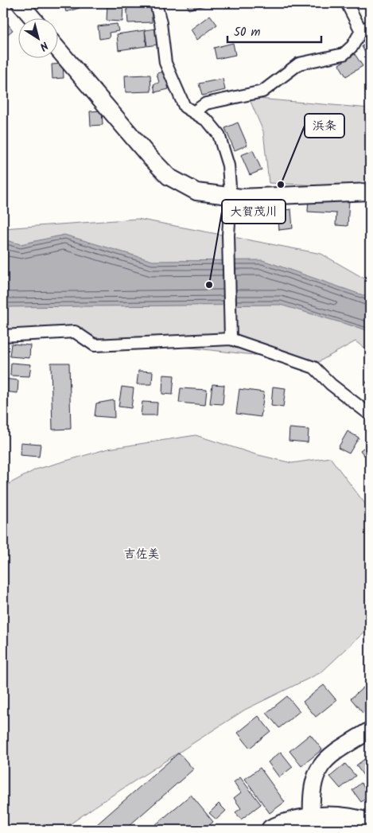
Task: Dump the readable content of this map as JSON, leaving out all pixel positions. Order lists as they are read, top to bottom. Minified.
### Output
{"districts":["吉佐美"],"places":["浜条","大賀茂川"],"scale_bar":"50 m","north":"bottom right"}
